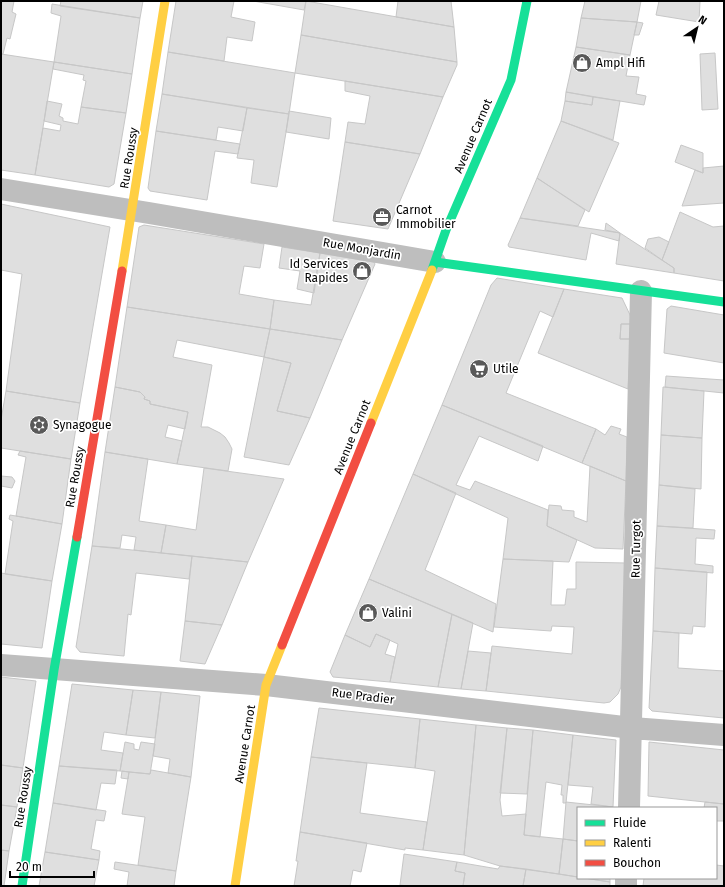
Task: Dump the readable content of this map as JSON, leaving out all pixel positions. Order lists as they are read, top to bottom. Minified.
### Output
{"streets":{"street":["Avenue Carnot","Rue Roussy","Rue Monjardin","Rue Turgot","Rue Pradier"]},"crossings":[["Avenue Carnot","Rue Monjardin"],["Avenue Carnot","Rue Pradier"],["Rue Roussy","Rue Monjardin"],["Rue Roussy","Rue Pradier"],["Rue Monjardin","Rue Turgot"],["Rue Turgot","Rue Pradier"]],"places":{"shop":["Ampl Hifi","Id Services Rapides","Valini"],"office":["Carnot Immobilier"],"supermarket":["Utile"],"synagogue":["Synagogue"]},"legend":["Fluide","Ralenti","Bouchon"],"scale_bar":"20 m","north":"top right"}
